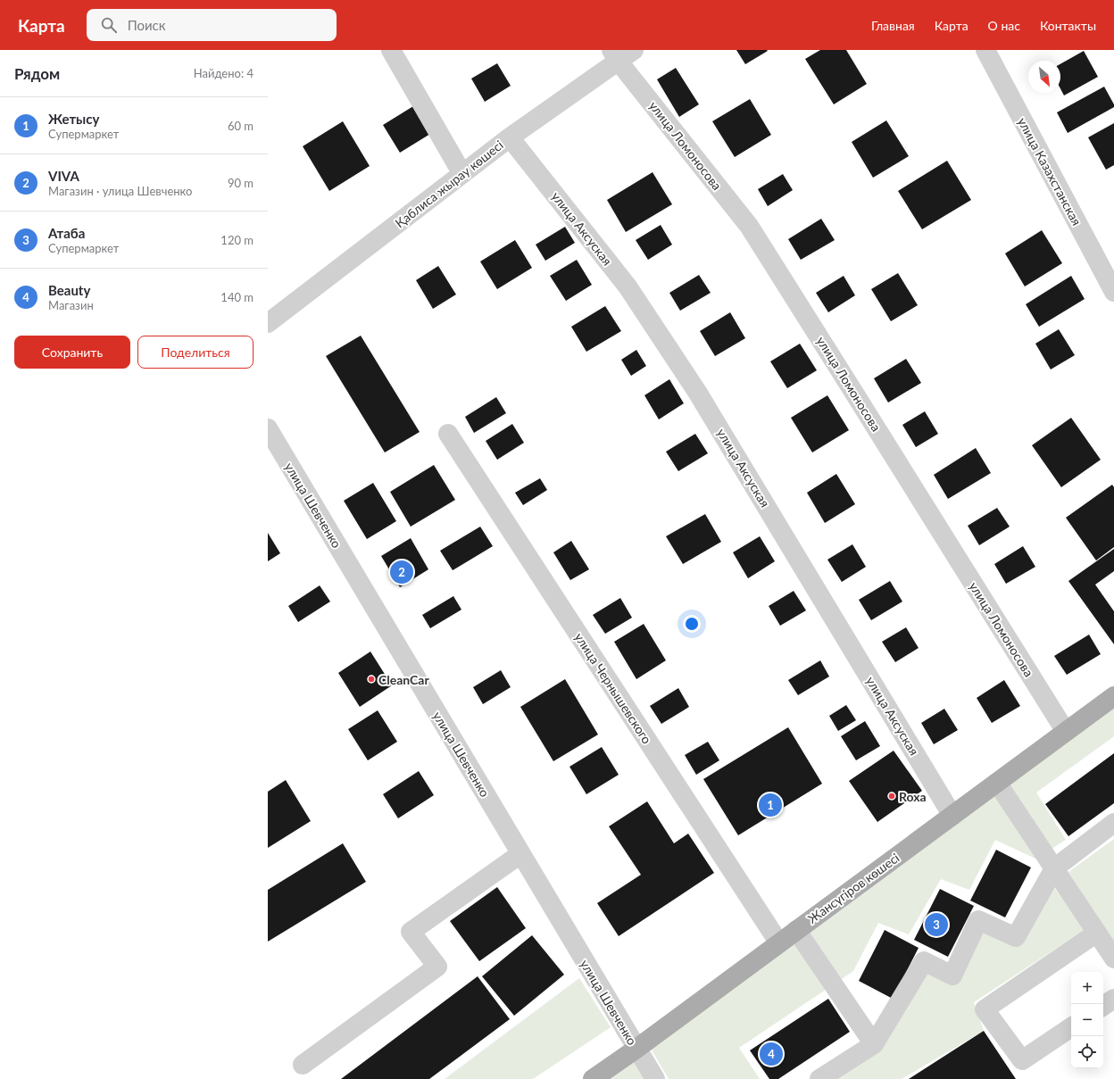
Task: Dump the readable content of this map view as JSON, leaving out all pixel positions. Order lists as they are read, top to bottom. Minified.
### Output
{"streets":{"main road":["Жансүгіров көшесі"],"street":["улица Ломоносова","улица Казахстанская","Қаблиса жырау көшесі","улица Аксуская","улица Шевченко","улица Чернышевского"]},"crossings":[["улица Ломоносова","Қаблиса жырау көшесі"],["улица Ломоносова","Жансүгіров көшесі"],["Қаблиса жырау көшесі","улица Аксуская"],["улица Аксуская","Жансүгіров көшесі"],["улица Шевченко","Жансүгіров көшесі"],["улица Чернышевского","Жансүгіров көшесі"]],"places":["CleanCar","Roxa"],"north":"bottom right","page":{"header":"Карта","search":"Поиск","nav":["Главная","Карта","О нас","Контакты"],"heading":["Рядом","Найдено: 4"],"list":[{"mark":"1","name":"Жетысу","note":"Супермаркет","value":"60 m"},{"mark":"2","name":"VIVA","note":"Магазин · улица Шевченко","value":"90 m"},{"mark":"3","name":"Атаба","note":"Супермаркет","value":"120 m"},{"mark":"4","name":"Beauty","note":"Магазин","value":"140 m"}],"buttons":["Сохранить","Поделиться"],"pins":["2","1","3","4"],"map_buttons":["+","−"]}}
